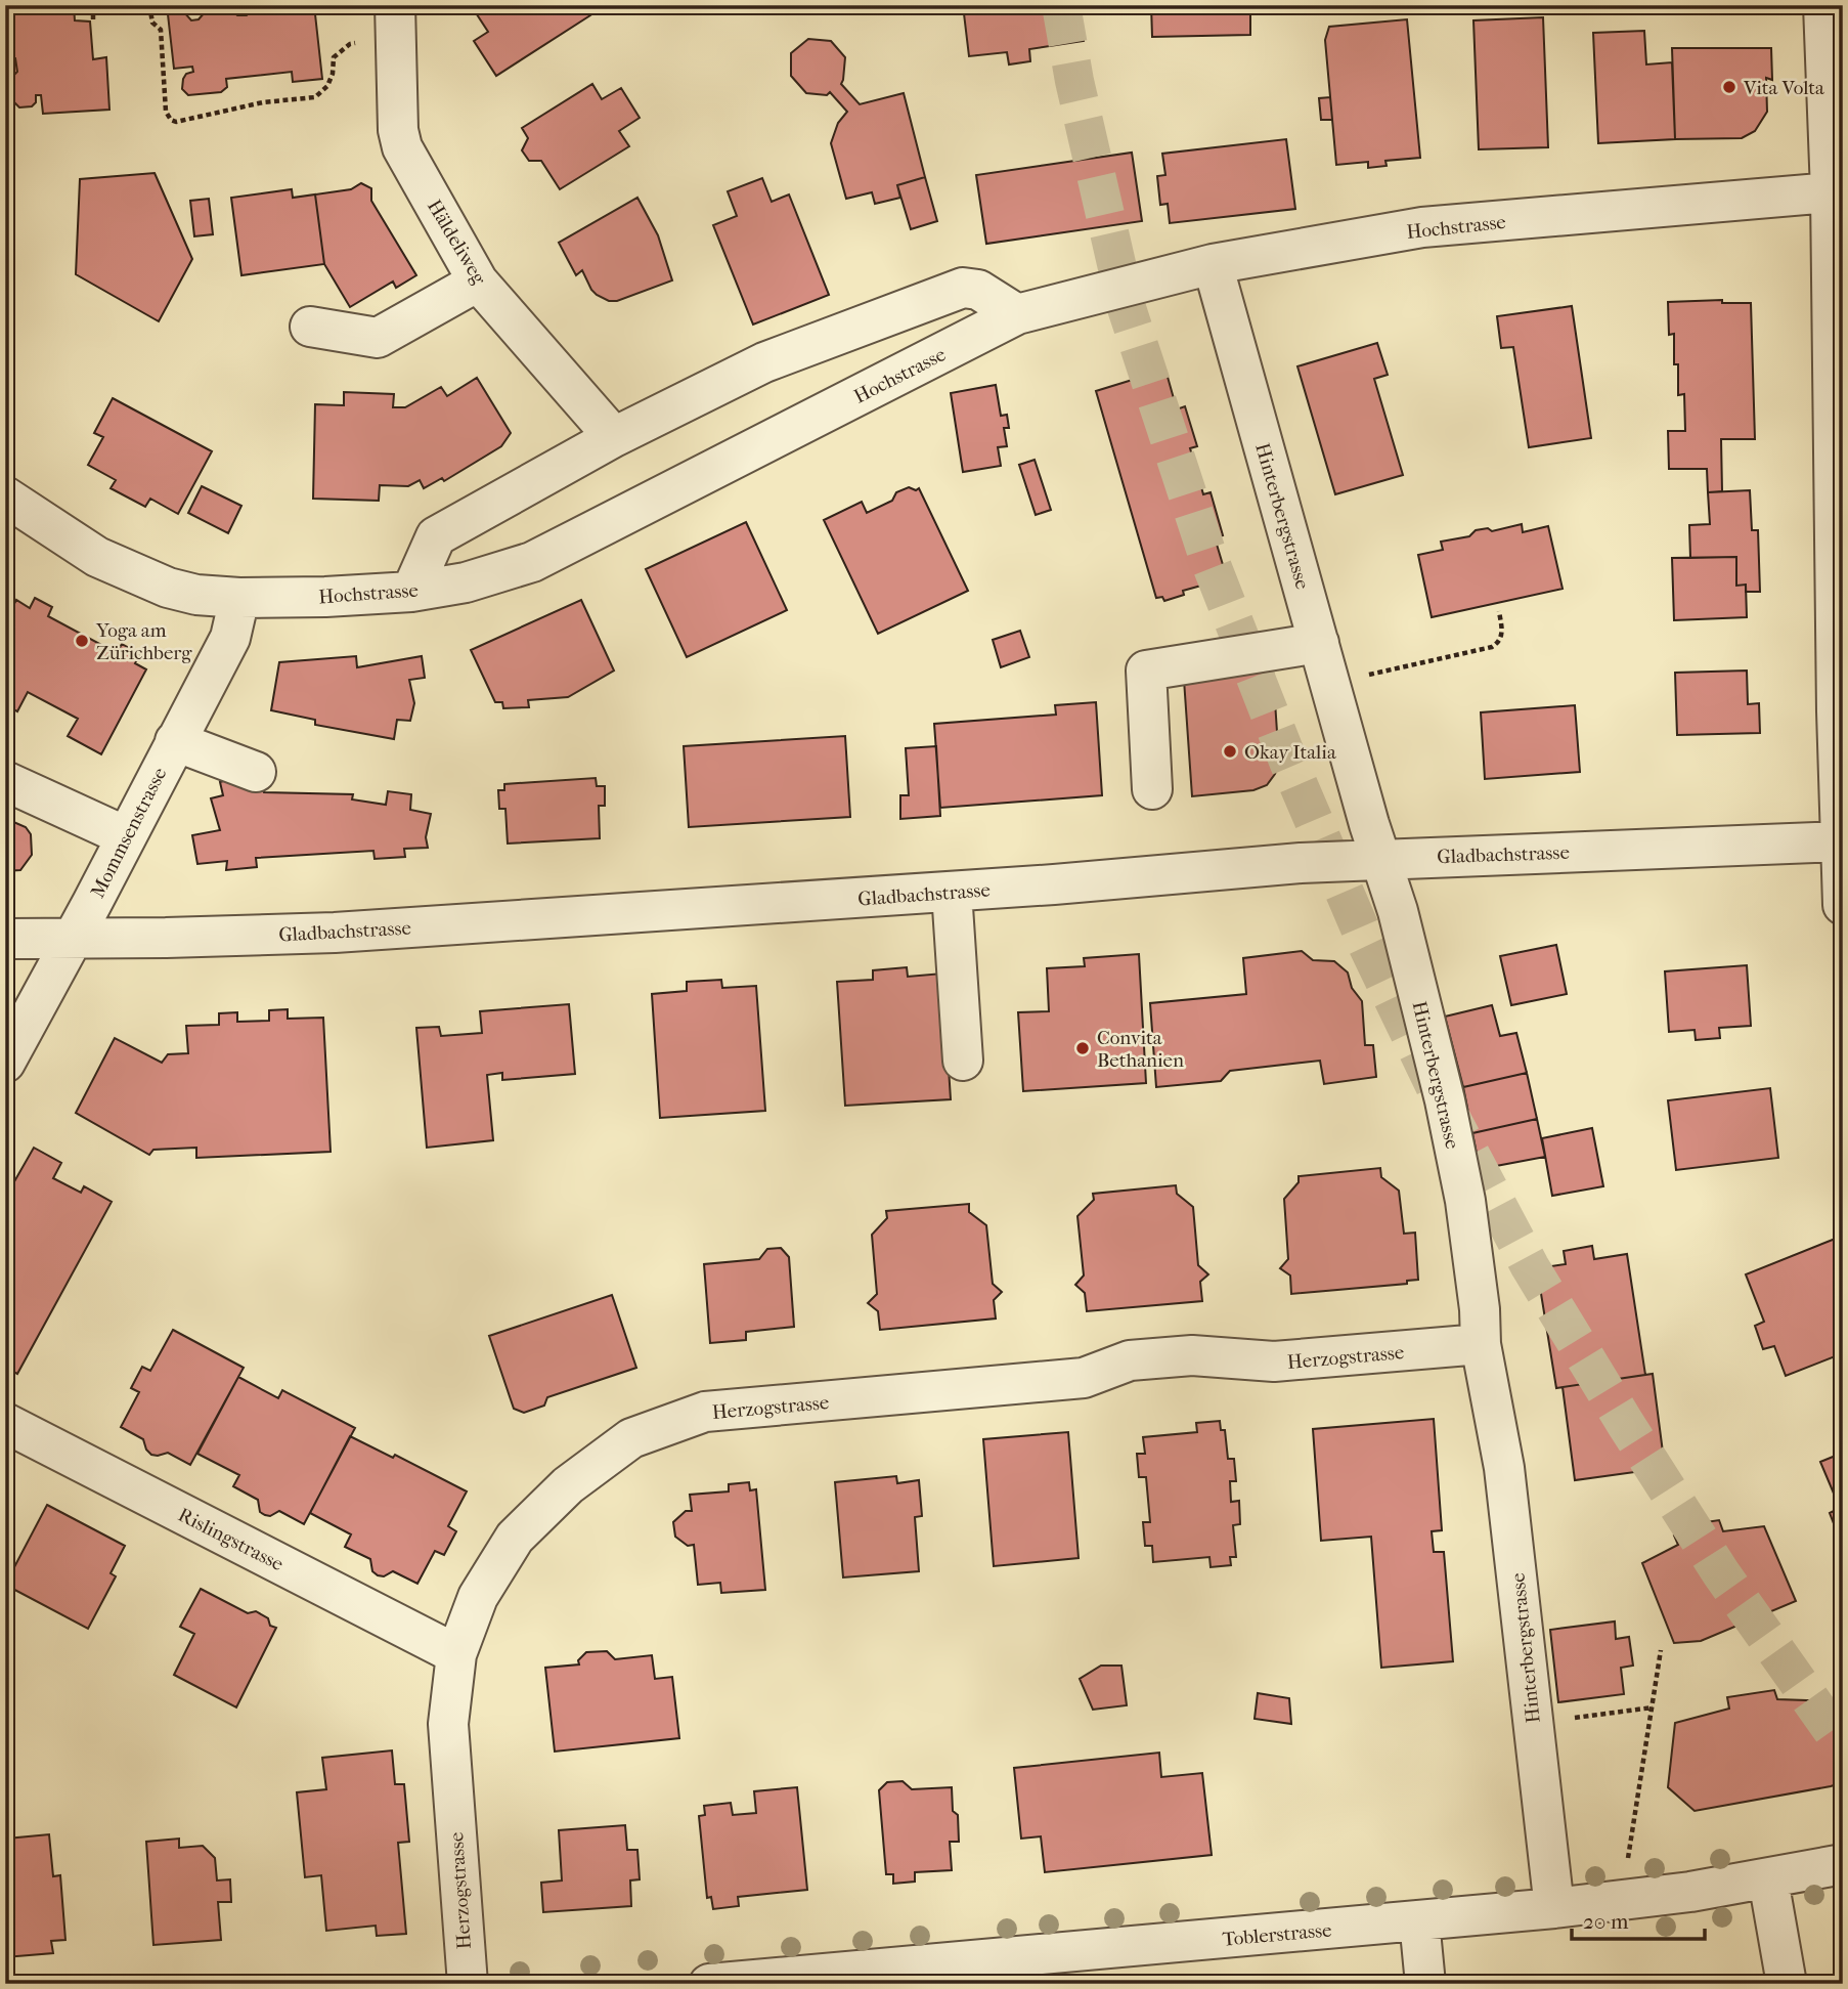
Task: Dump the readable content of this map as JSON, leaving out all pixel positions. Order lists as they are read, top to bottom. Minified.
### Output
{"streets":{"street":["Hochstrasse","Häldeliweg","Hinterbergstrasse","Mommsenstrasse","Gladbachstrasse","Herzogstrasse","Rislingstrasse","Toblerstrasse"]},"crossings":[["Hochstrasse","Hinterbergstrasse"],["Hochstrasse","Mommsenstrasse"],["Hinterbergstrasse","Gladbachstrasse"],["Hinterbergstrasse","Herzogstrasse"],["Hinterbergstrasse","Toblerstrasse"],["Mommsenstrasse","Gladbachstrasse"],["Herzogstrasse","Rislingstrasse"]],"places":["Vita Volta","Yoga am Zürichberg","Okay Italia","Convita Bethanien"],"scale_bar":"20 m"}
